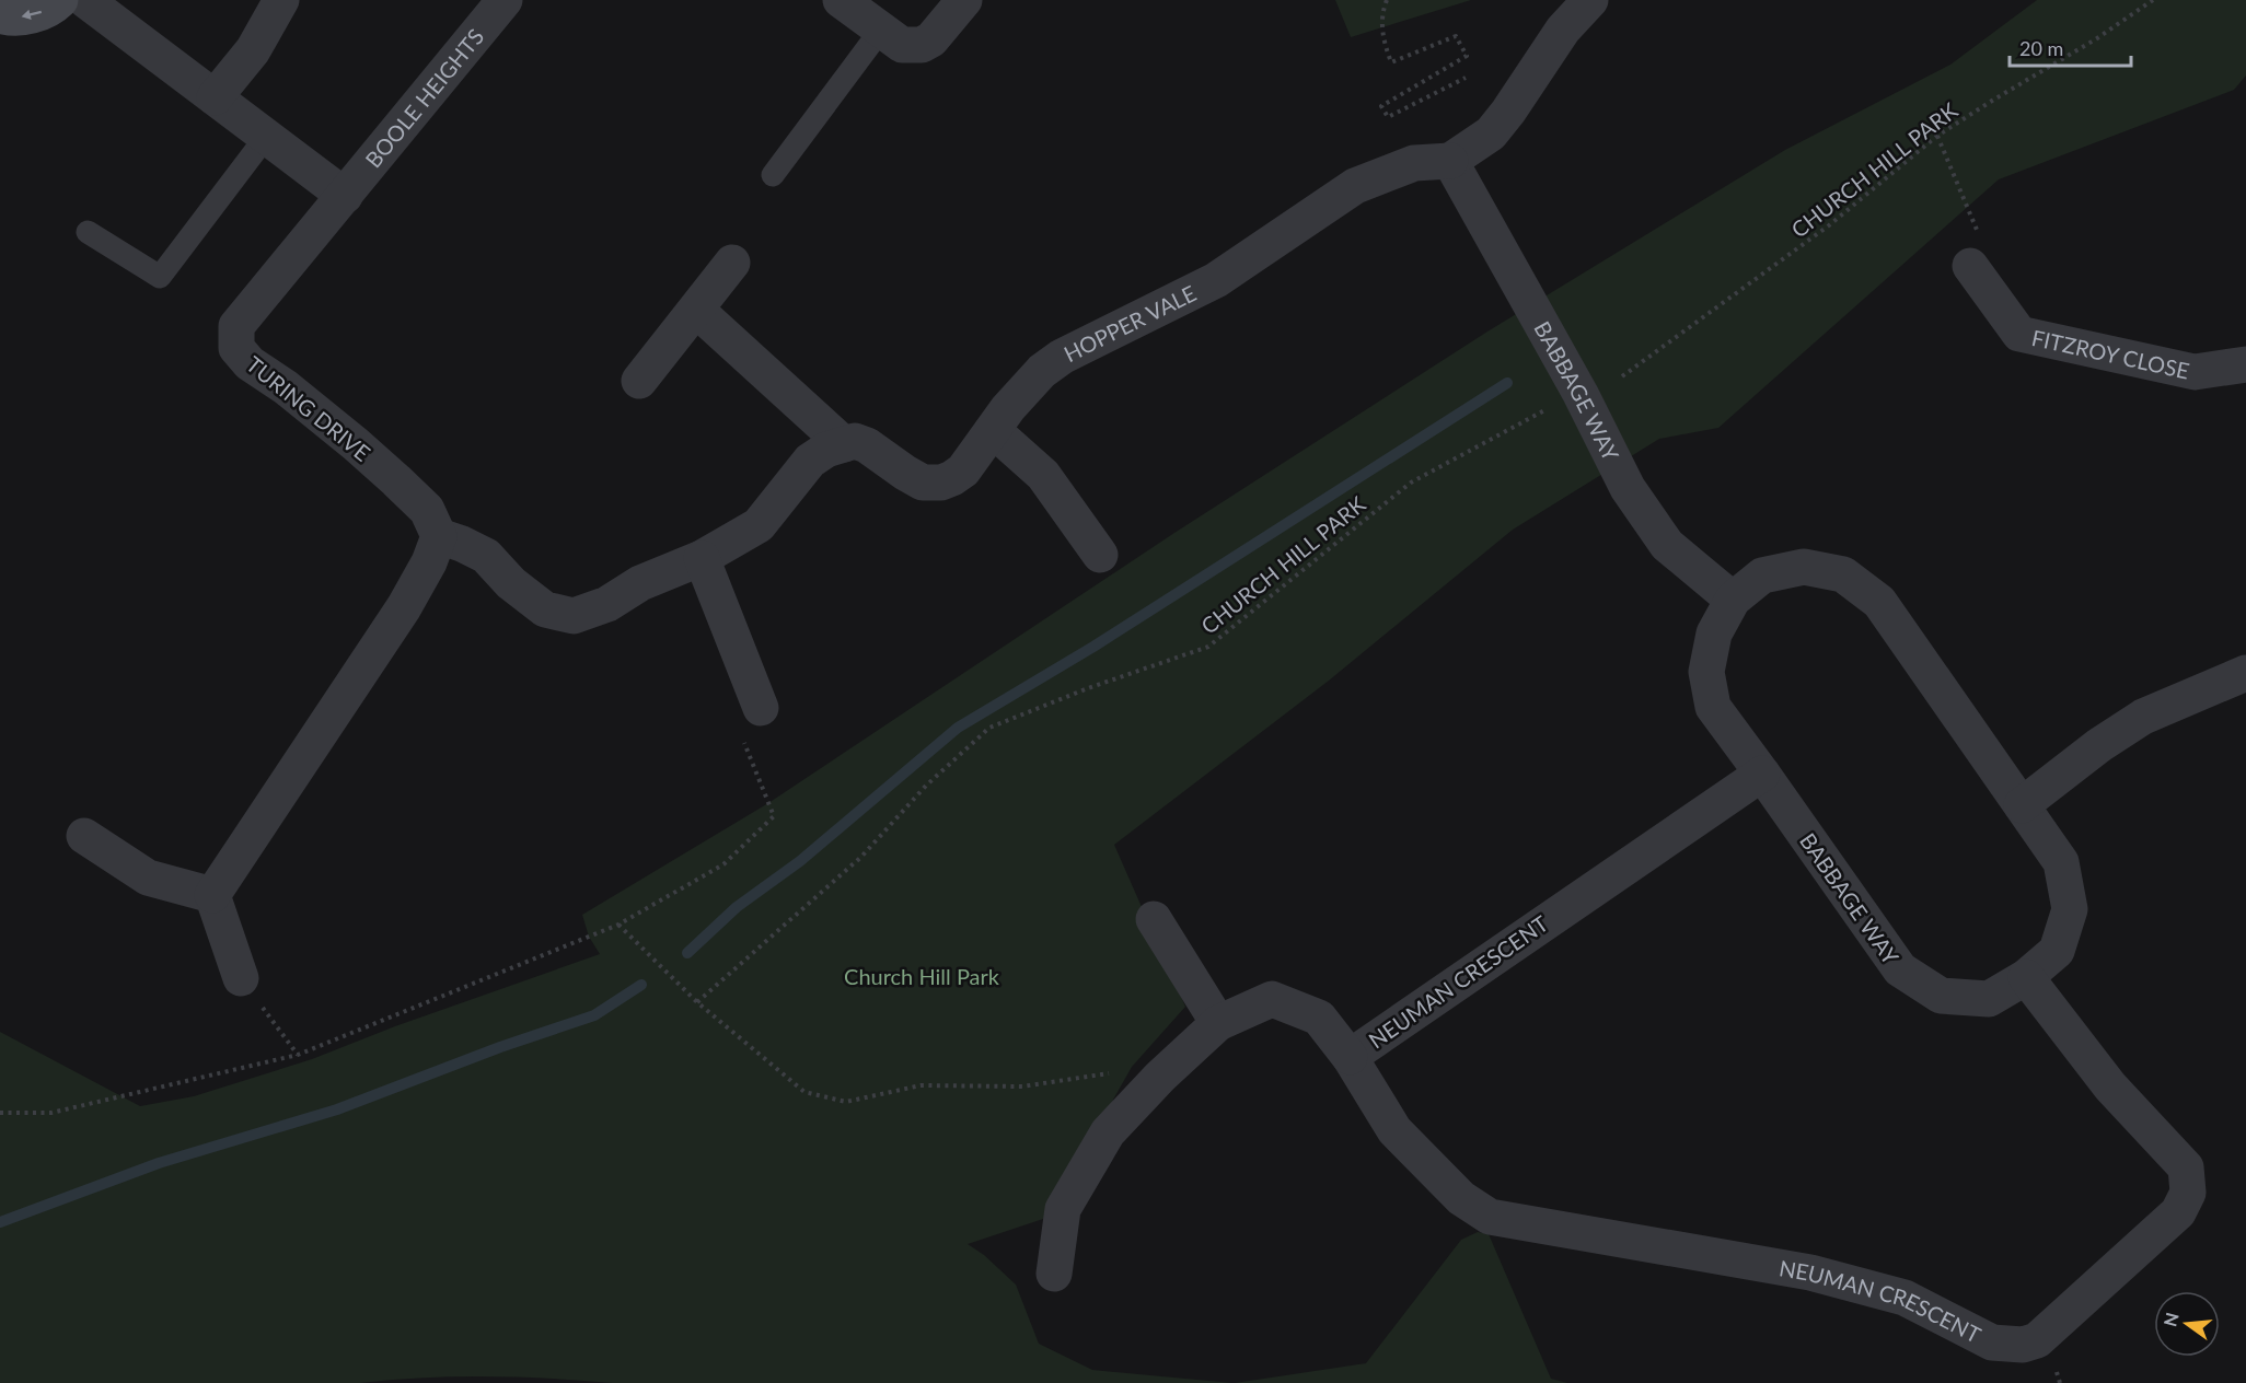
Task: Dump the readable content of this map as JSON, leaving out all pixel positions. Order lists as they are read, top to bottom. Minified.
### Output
{"streets":{"street":["BOOLE HEIGHTS","HOPPER VALE","FITZROY CLOSE","BABBAGE WAY","TURING DRIVE","NEUMAN CRESCENT"],"path":["CHURCH HILL PARK"]},"crossings":[["BOOLE HEIGHTS","TURING DRIVE"],["HOPPER VALE","BABBAGE WAY"],["BABBAGE WAY","NEUMAN CRESCENT"]],"parks":["Church Hill Park"],"scale_bar":"20 m","north":"left"}
